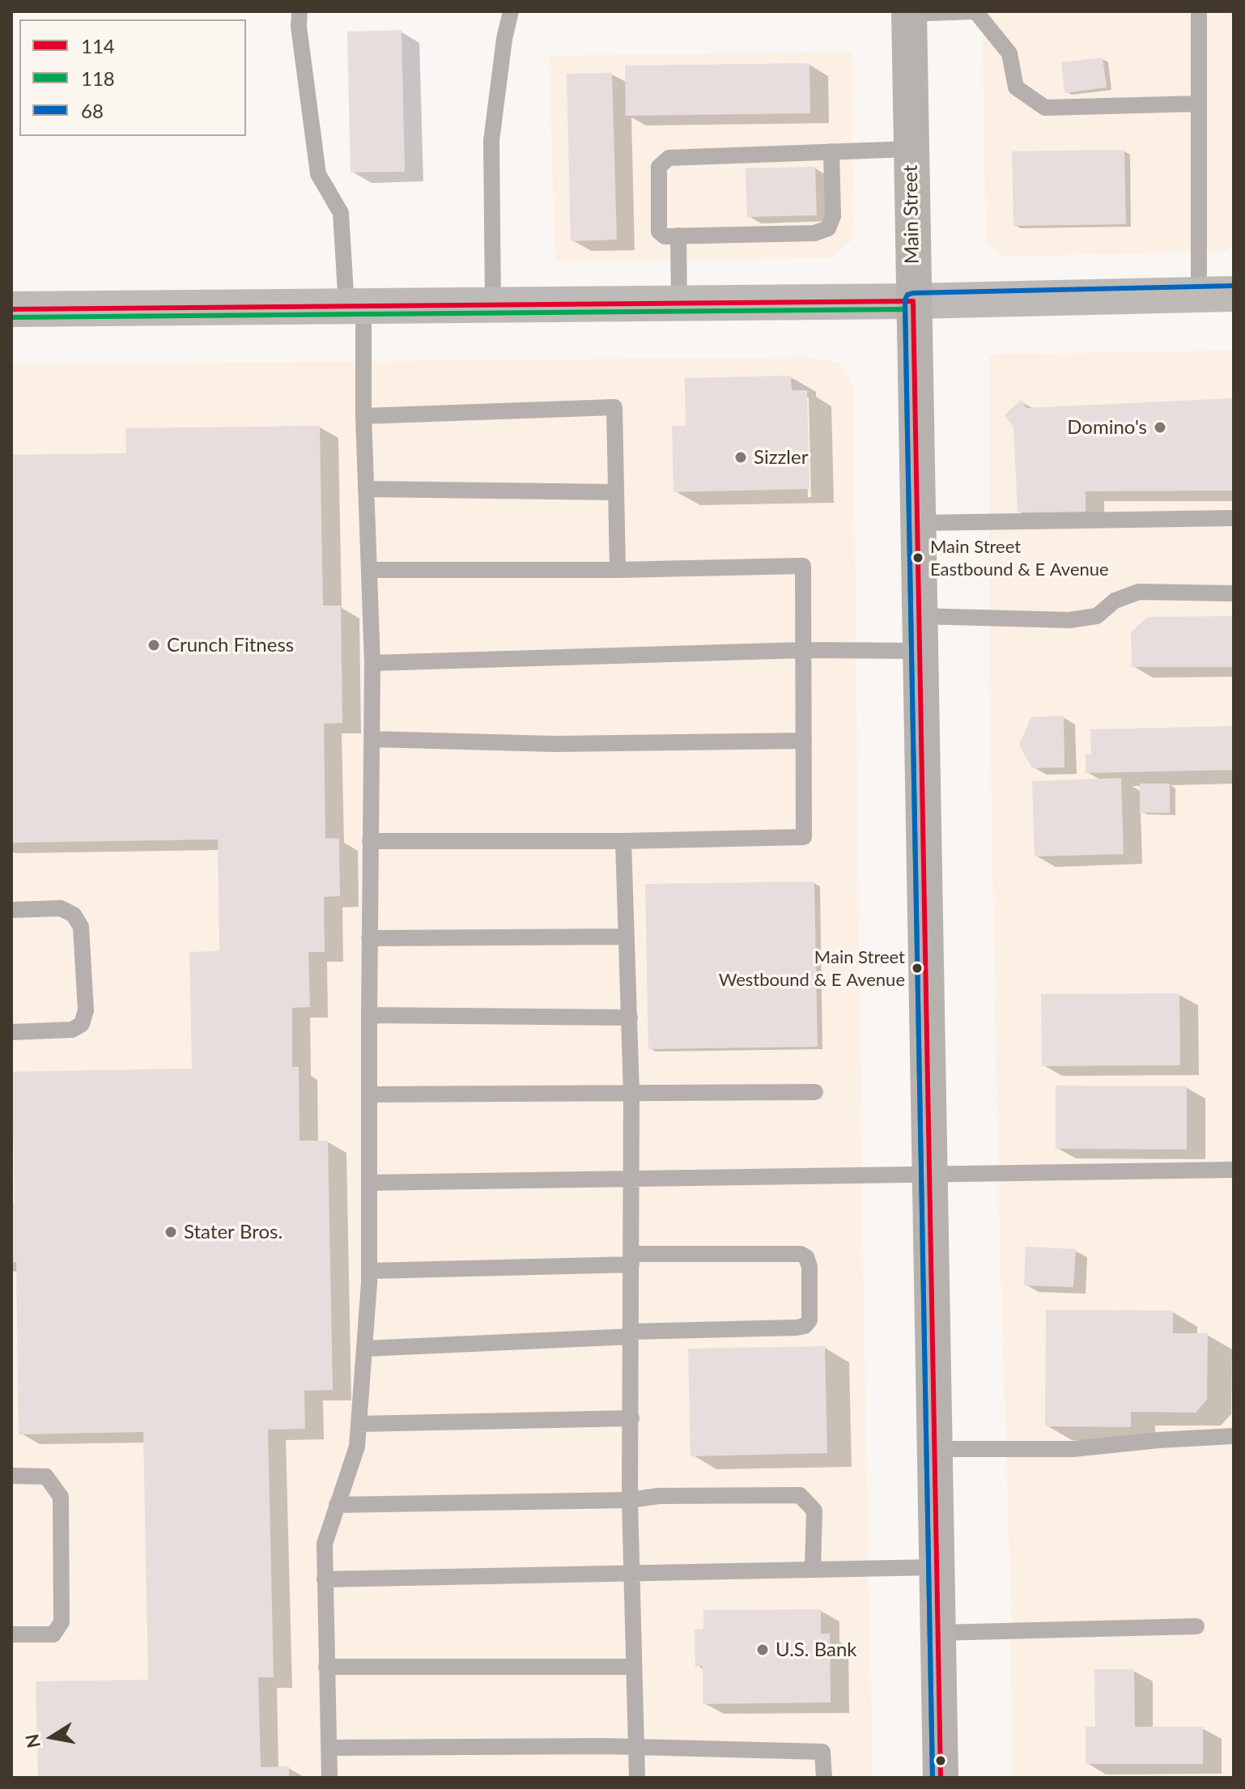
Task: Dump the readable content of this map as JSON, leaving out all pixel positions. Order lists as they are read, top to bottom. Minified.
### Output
{"streets":{"main road":["Main Street"]},"places":["Domino's","Sizzler","Main Street Eastbound & E Avenue","Crunch Fitness","Main Street Westbound & E Avenue","Stater Bros.","U.S. Bank"],"lines":["transit line 68","transit line 114","transit line 118"],"legend":["114","118","68"],"north":"left"}
